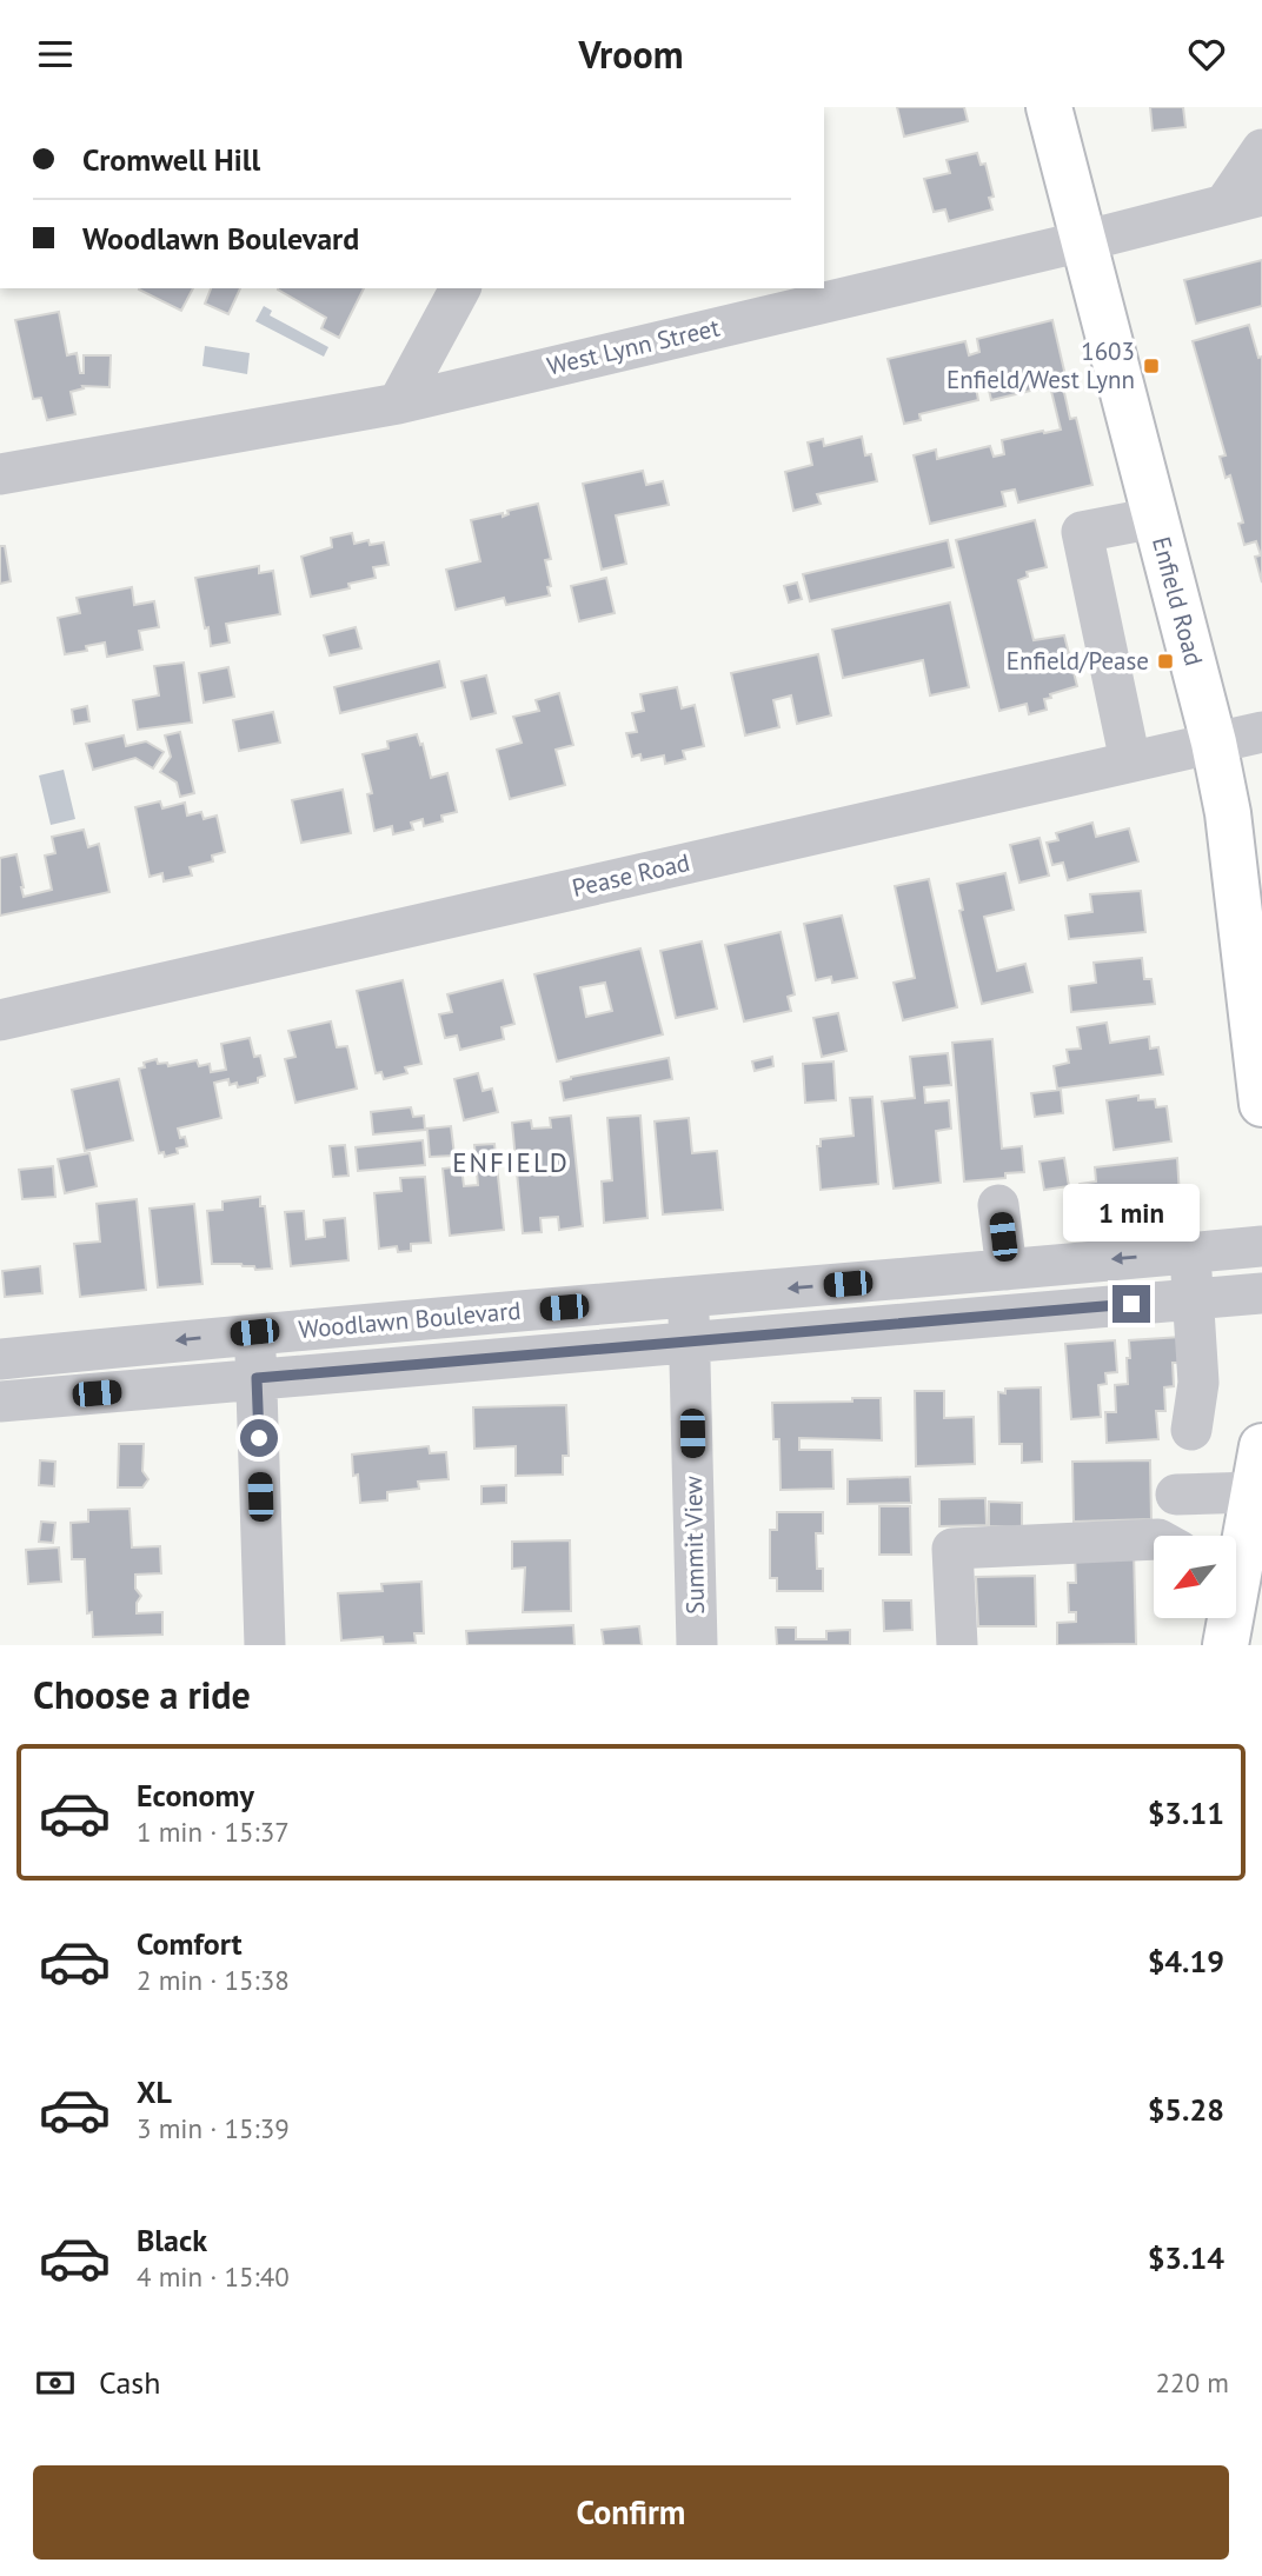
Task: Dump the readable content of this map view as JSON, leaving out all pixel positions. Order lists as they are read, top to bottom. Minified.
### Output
{"streets":{"main road":["Enfield Road"],"street":["West Lynn Street","Pease Road","Woodlawn Boulevard","Summit View"]},"crossings":[["West Lynn Street","Enfield Road"],["Enfield Road","Pease Road"],["Woodlawn Boulevard","Summit View"]],"districts":["ENFIELD"],"places":{"transit":["1603 Enfield/West Lynn","Enfield/Pease"]},"north":"bottom left","page":{"header":"Vroom","banner":["Cromwell Hill","Woodlawn Boulevard"],"bubble":"1 min","heading":"Choose a ride","list":[{"name":"Economy","note":"1 min · 15:37","value":"$3.11"},{"name":"Comfort","note":"2 min · 15:38","value":"$4.19"},{"name":"XL","note":"3 min · 15:39","value":"$5.28"},{"name":"Black","note":"4 min · 15:40","value":"$3.14"}],"pay":["Cash","220 m"],"buttons":"Confirm"}}
